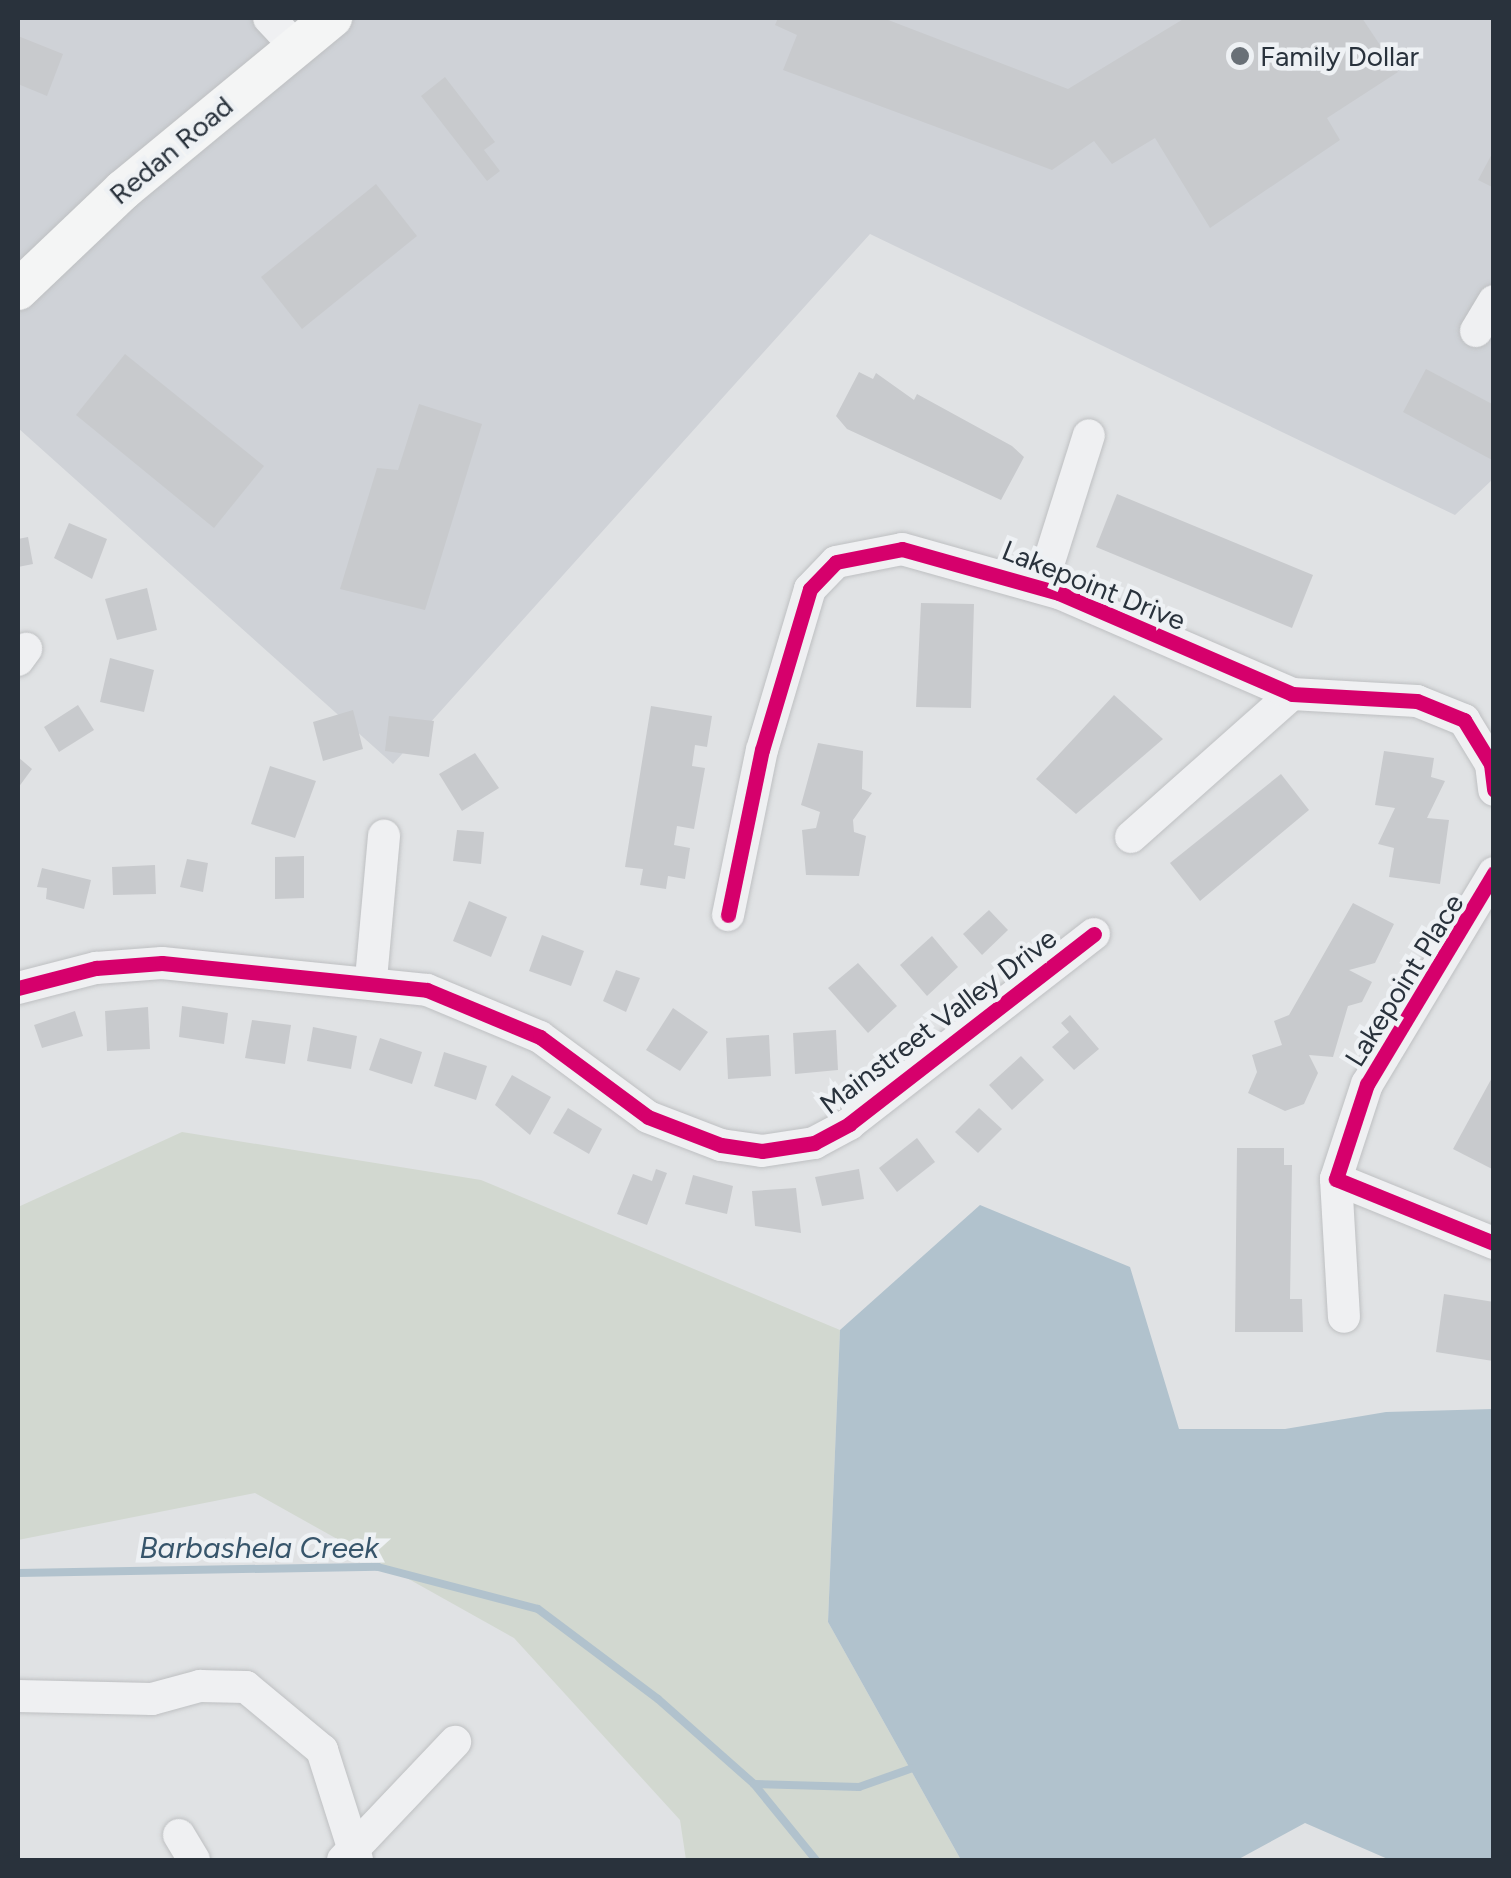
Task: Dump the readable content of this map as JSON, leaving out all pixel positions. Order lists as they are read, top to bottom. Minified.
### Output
{"streets":{"main road":["Redan Road"],"street":["Lakepoint Drive","Lakepoint Place","Mainstreet Valley Drive"]},"water":["Barbashela Creek"],"places":["Family Dollar"]}
